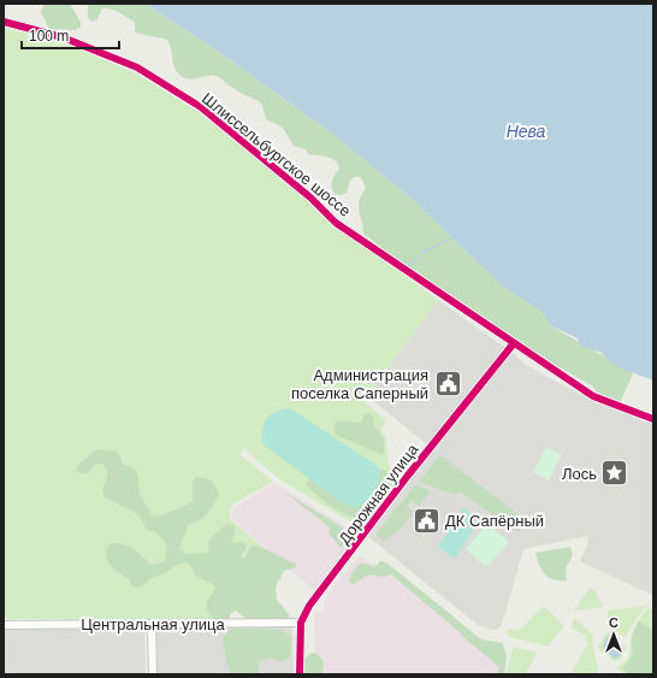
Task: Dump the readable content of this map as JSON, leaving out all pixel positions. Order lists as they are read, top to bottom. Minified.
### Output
{"streets":{"street":["Шлиссельбургское шоссе","Дорожная улица","Центральная улица"]},"crossings":[["Шлиссельбургское шоссе","Дорожная улица"],["Дорожная улица","Центральная улица"]],"water":["Нева"],"places":{"public building":["Администрация поселка Саперный","ДК Сапёрный"],"place":["Лось"]},"scale_bar":"100 m","north":"top"}
